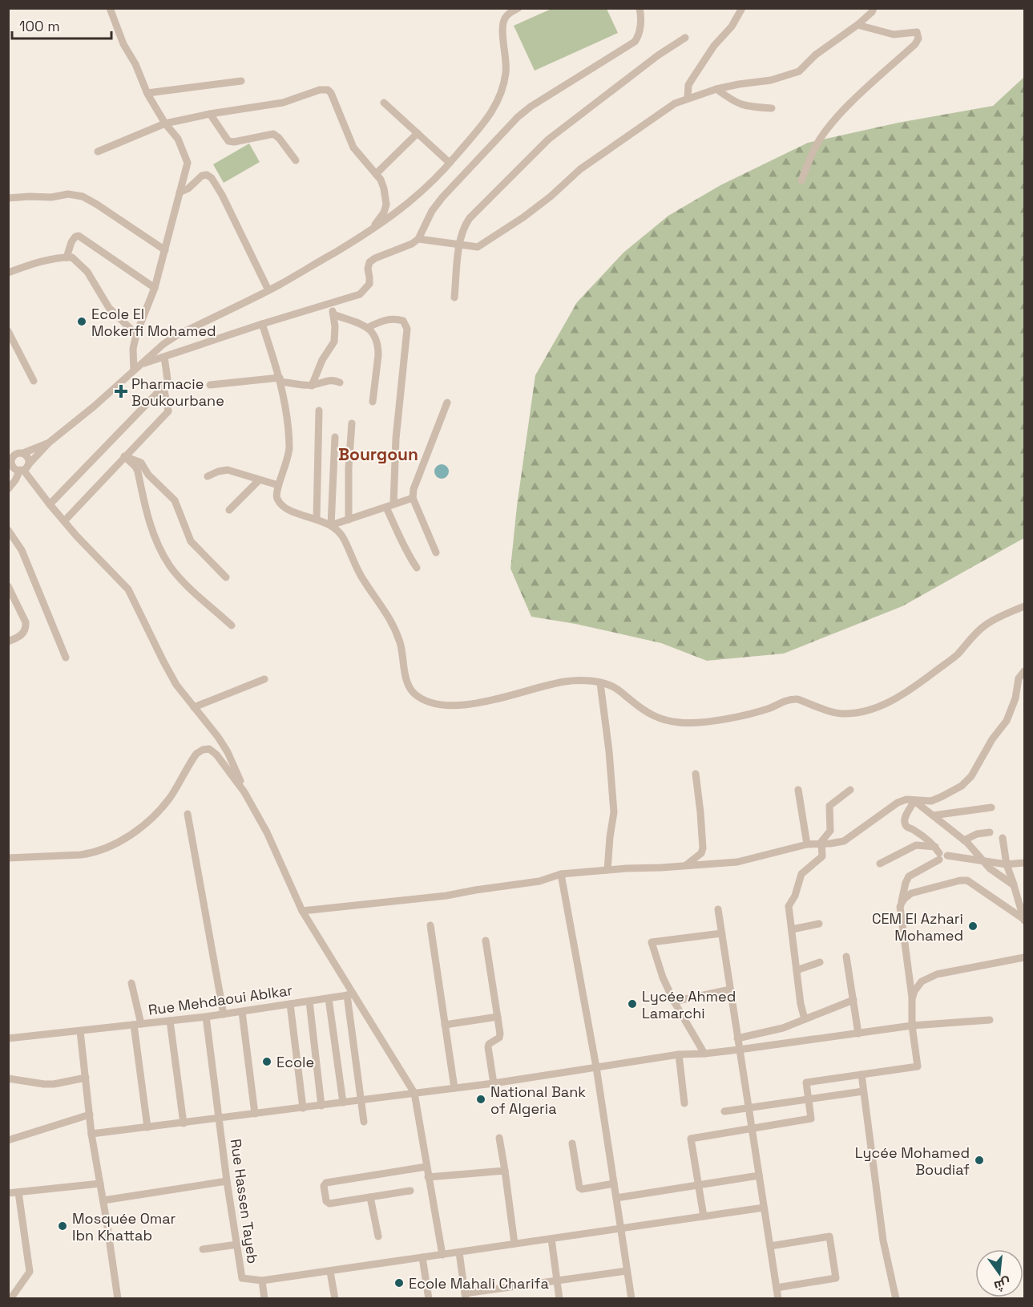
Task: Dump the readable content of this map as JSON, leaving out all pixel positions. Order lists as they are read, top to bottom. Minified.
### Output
{"streets":{"street":["Rue Mehdaoui Ablkar","Rue Hassen Tayeb"]},"crossings":[["Rue Mehdaoui Ablkar","Rue Hassen Tayeb"]],"districts":["Bourgoun"],"places":{"other":["Ecole El Mokerfi Mohamed","CEM El Azhari Mohamed","Lycée Ahmed Lamarchi","Ecole","National Bank of Algeria","Lycée Mohamed Boudiaf","Mosquée Omar Ibn Khattab","Ecole Mahali Charifa"],"health":["Pharmacie Boukourbane"]},"scale_bar":"100 m","north":"bottom"}
